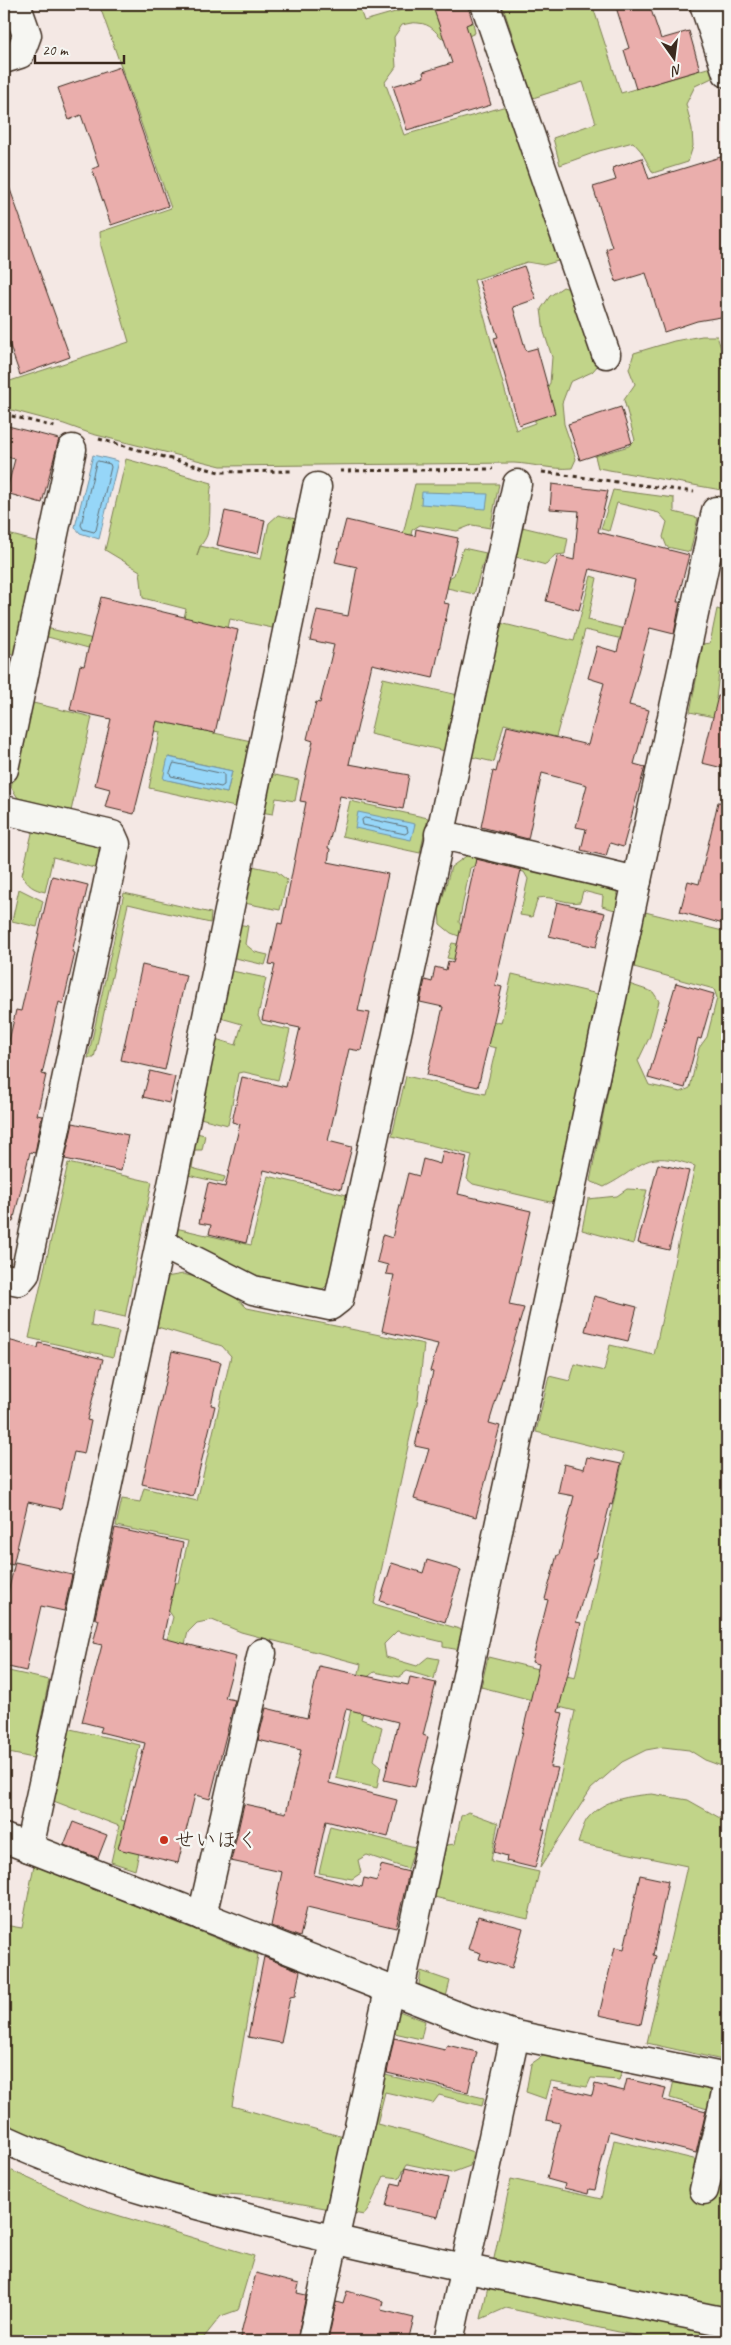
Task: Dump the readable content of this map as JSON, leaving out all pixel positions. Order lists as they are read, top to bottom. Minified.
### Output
{"places":["せいほく"],"scale_bar":"20 m","north":"bottom"}
